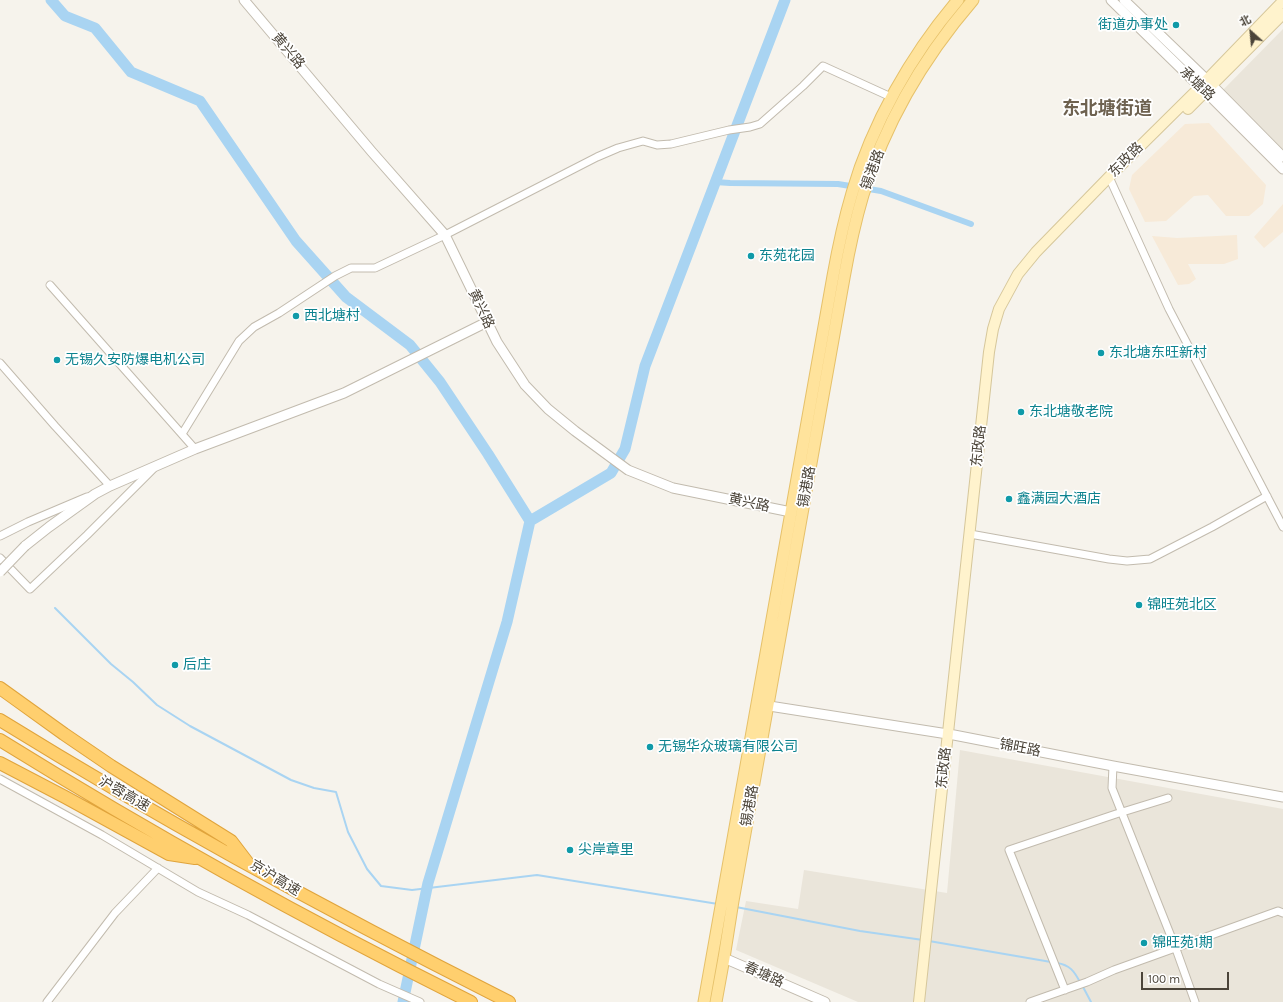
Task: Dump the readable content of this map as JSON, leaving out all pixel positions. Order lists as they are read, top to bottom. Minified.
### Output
{"streets":{"highway":["沪蓉高速","京沪高速"],"main road":["东政路","锡港路"],"street":["黄兴路","承塘路","锦旺路","春塘路"]},"crossings":[["黄兴路","锡港路"],["承塘路","东政路"],["东政路","锦旺路"],["锡港路","锦旺路"],["锡港路","春塘路"],["沪蓉高速","京沪高速"]],"districts":["东北塘街道"],"places":["街道办事处","东苑花园","西北塘村","东北塘东旺新村","无锡久安防爆电机公司","东北塘敬老院","鑫满园大酒店","锦旺苑北区","后庄","无锡华众玻璃有限公司","尖岸章里","锦旺苑1期"],"scale_bar":"100 m","north":"top left"}
